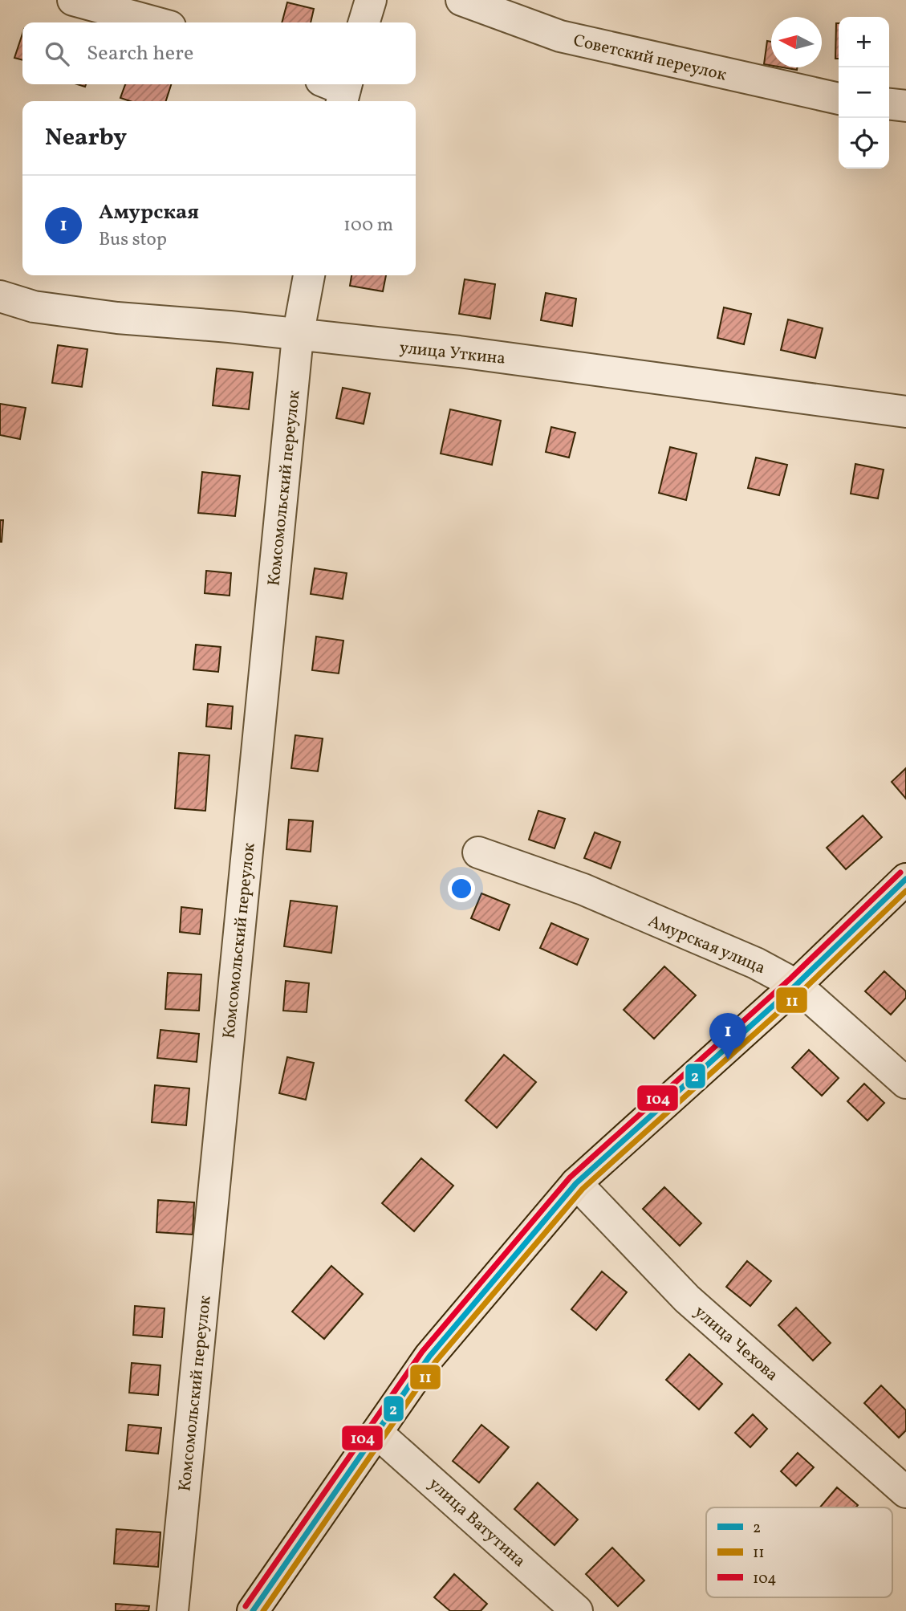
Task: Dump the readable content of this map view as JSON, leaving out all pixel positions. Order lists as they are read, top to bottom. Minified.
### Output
{"streets":{"street":["Советский переулок","улица Уткина","Комсомольский переулок","Амурская улица","улица Чехова","улица Ватутина"]},"crossings":[["улица Уткина","Комсомольский переулок"]],"lines":["transit line 104","transit line 2","transit line 11"],"legend":["2","11","104"],"north":"left","page":{"map_buttons":["+","−"],"search":"Search here","heading":"Nearby","list":[{"mark":"1","name":"Амурская","note":"Bus stop","value":"100 m"}],"pins":"1"}}
